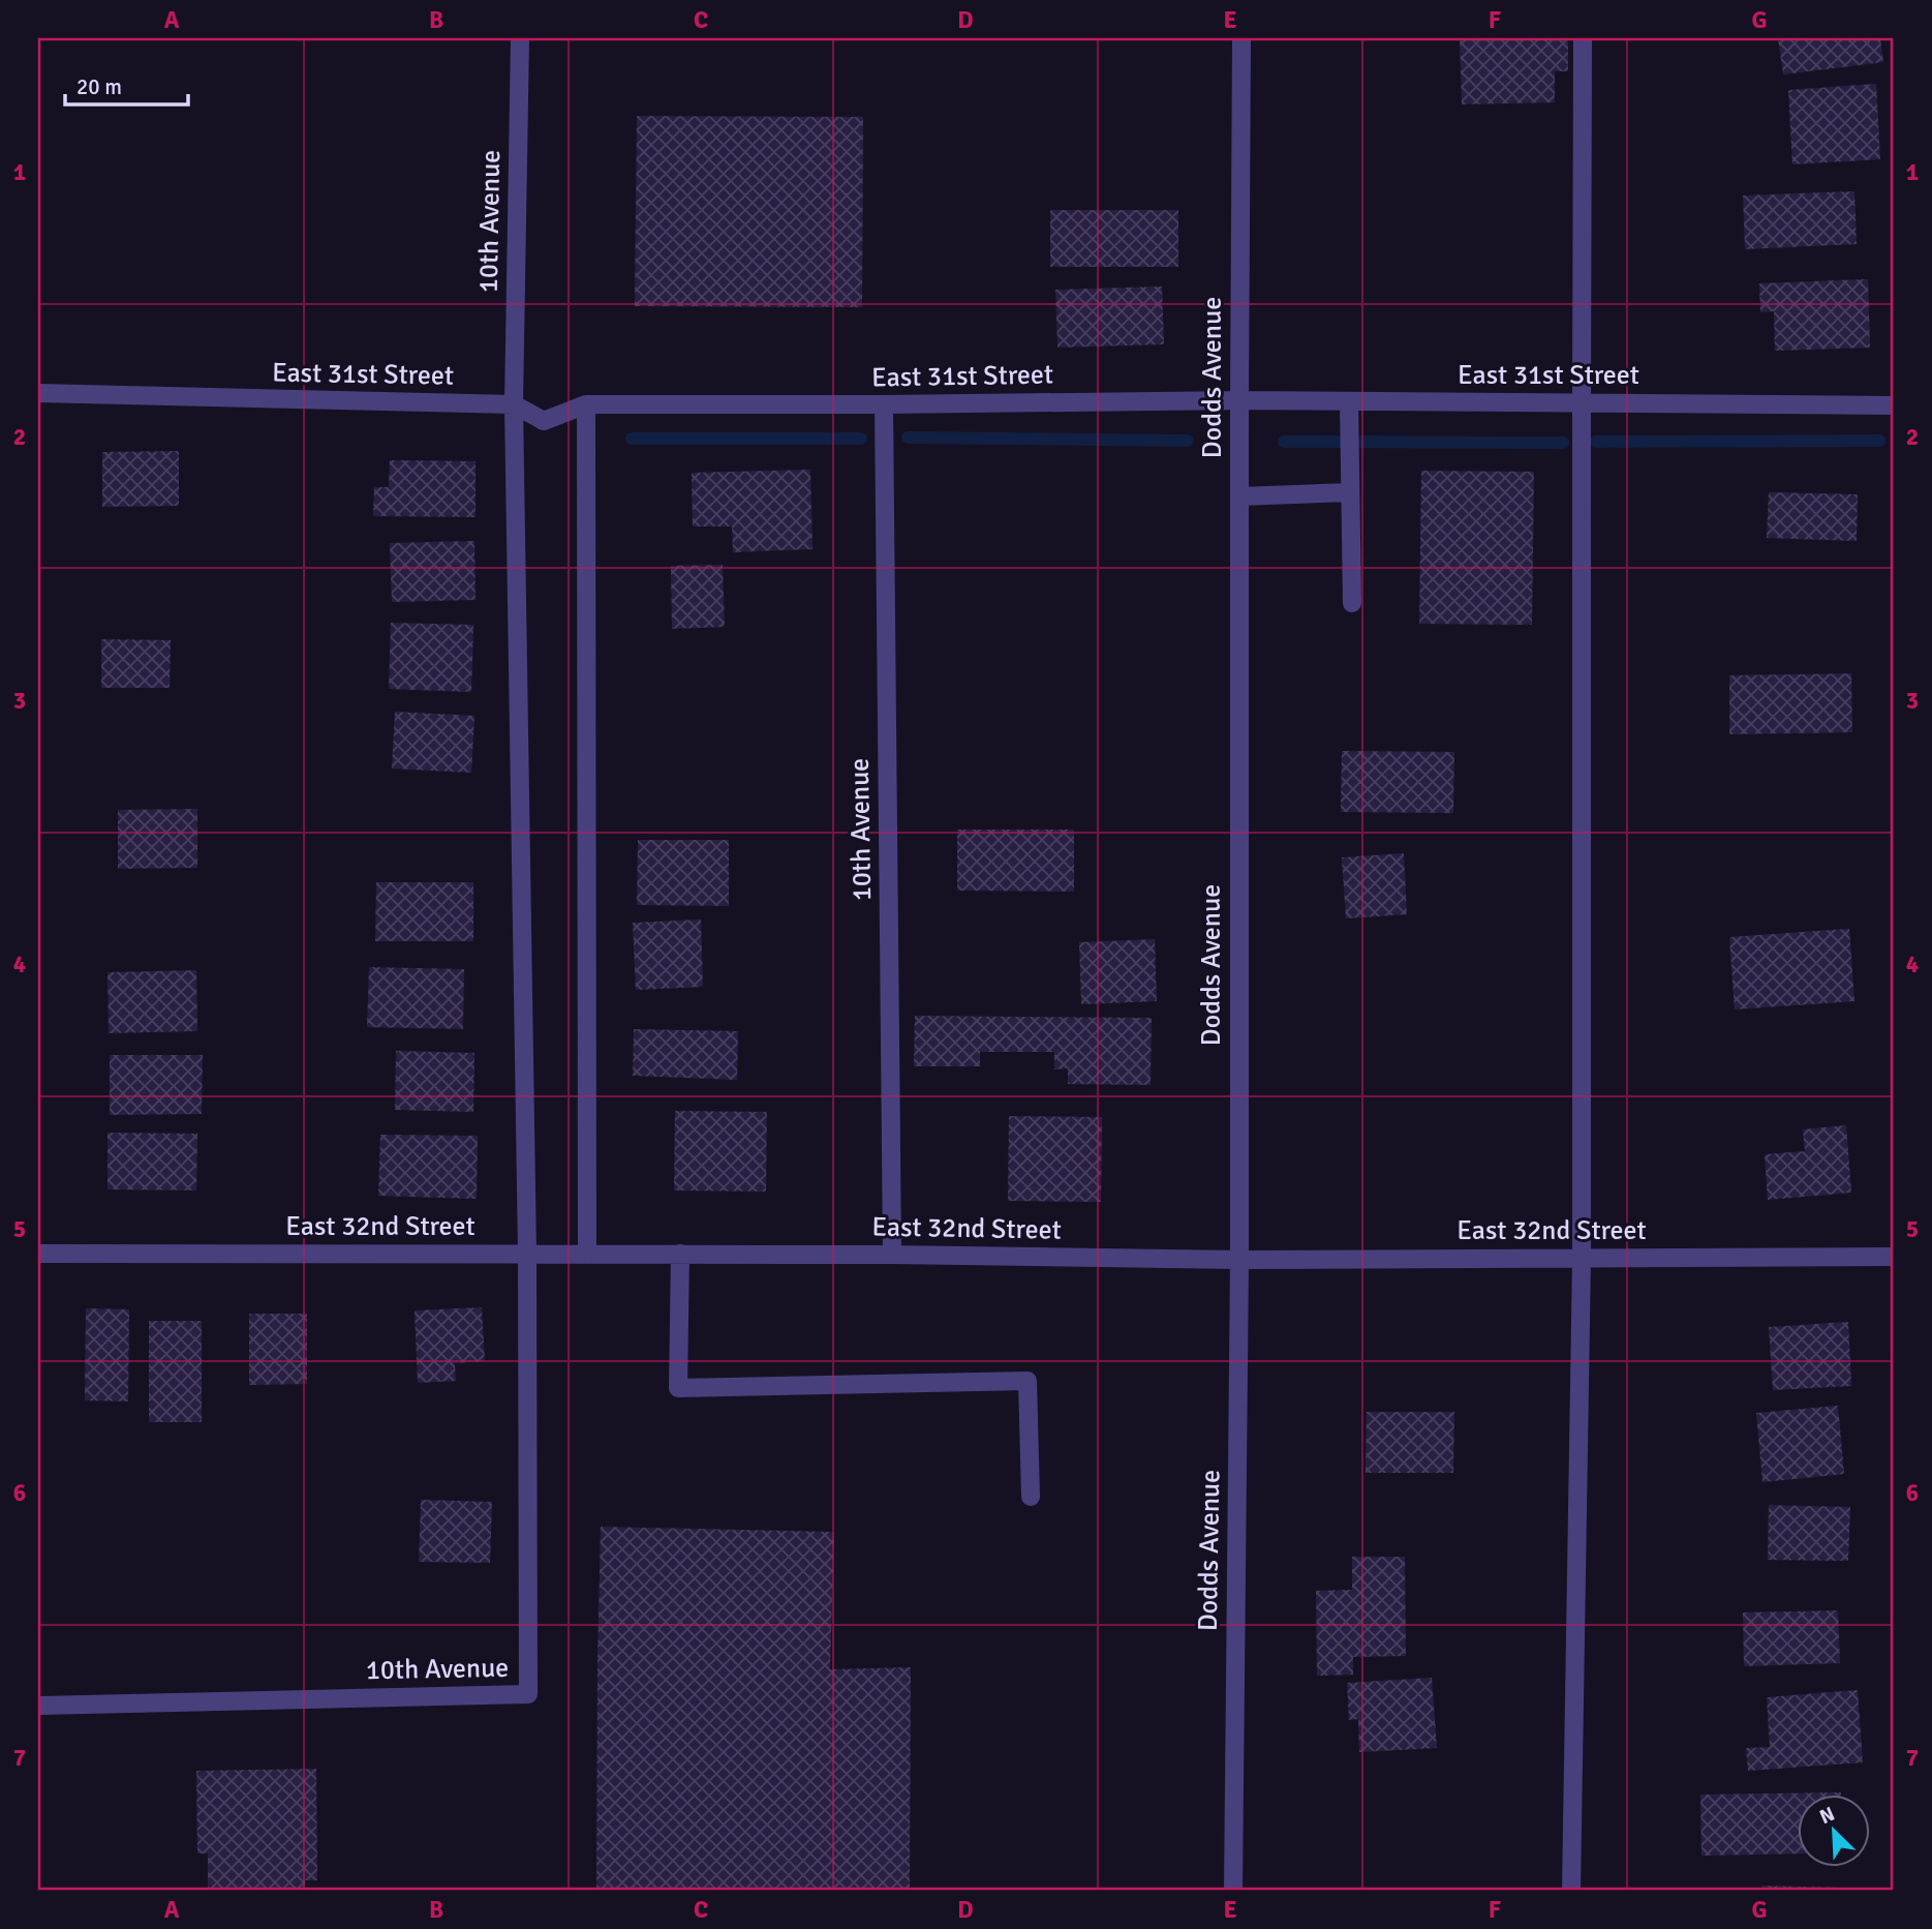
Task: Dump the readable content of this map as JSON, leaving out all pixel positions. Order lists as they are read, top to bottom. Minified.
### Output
{"streets":{"street":["10th Avenue","East 31st Street","Dodds Avenue","East 32nd Street"]},"crossings":[["10th Avenue","East 31st Street"],["10th Avenue","East 32nd Street"],["East 31st Street","Dodds Avenue"],["Dodds Avenue","East 32nd Street"]],"scale_bar":"20 m","north":"top left","grid":{"columns":["A","B","C","D","E","F","G"],"rows":["1","2","3","4","5","6","7"]}}
